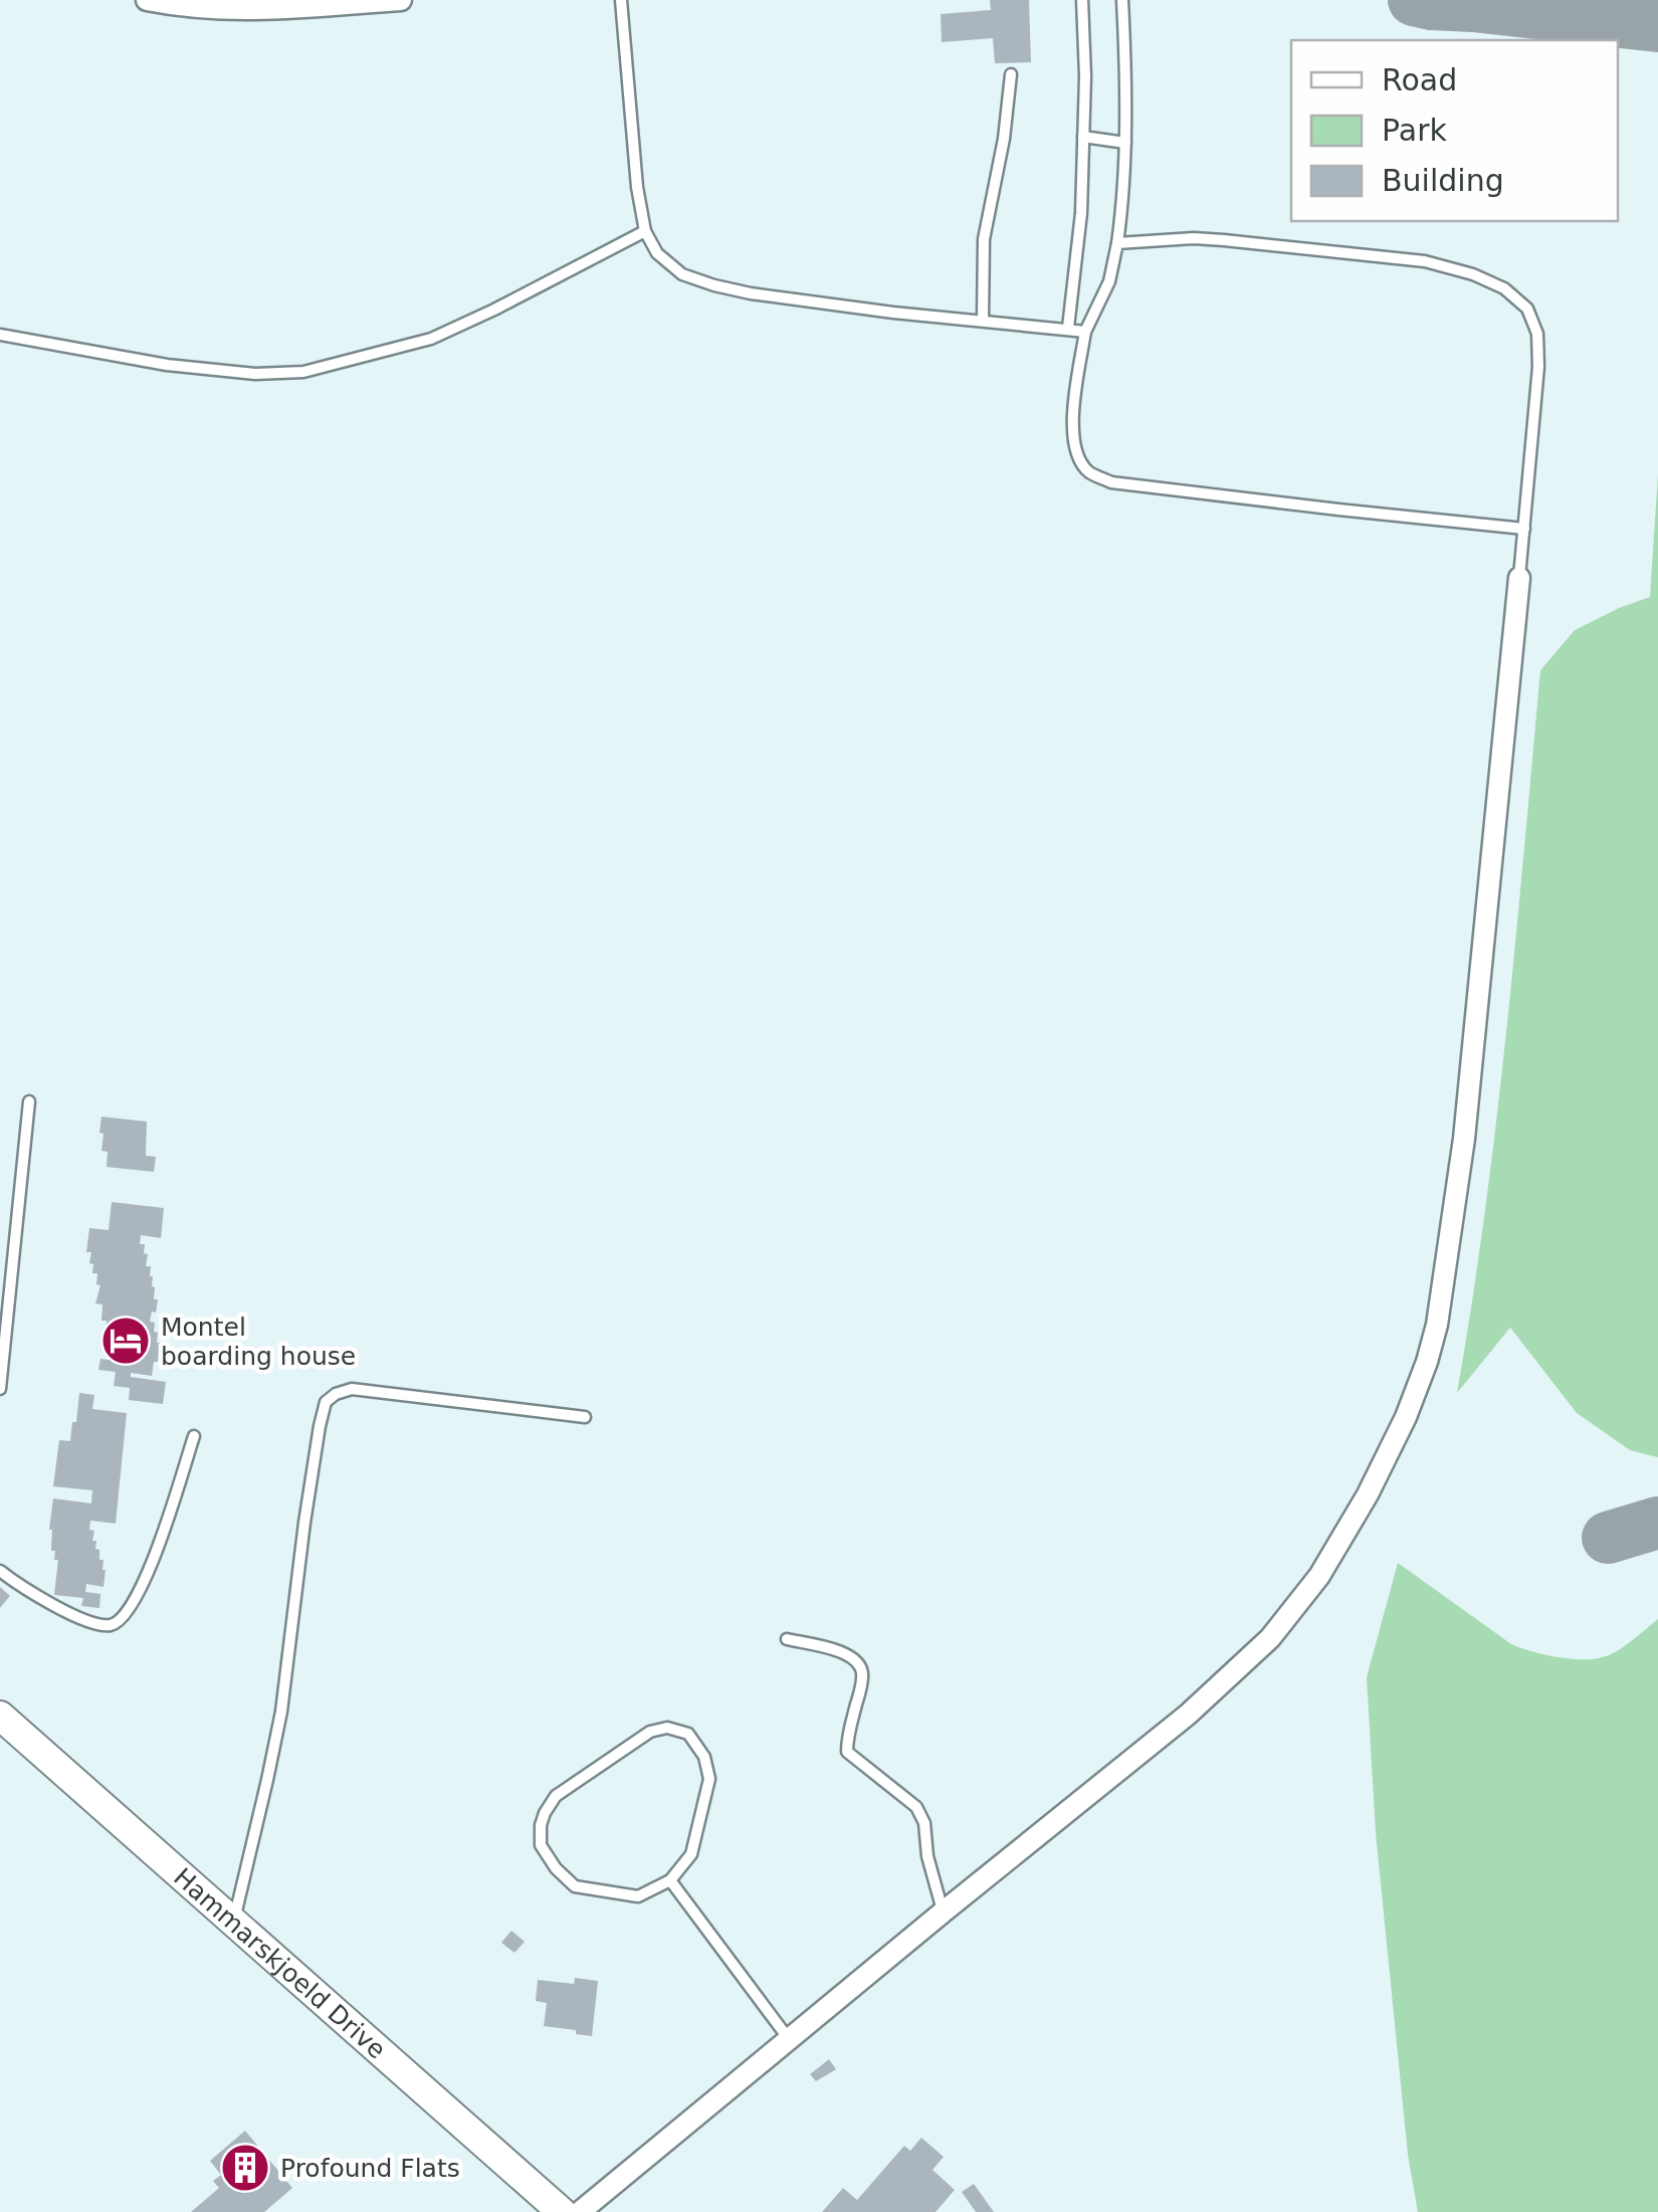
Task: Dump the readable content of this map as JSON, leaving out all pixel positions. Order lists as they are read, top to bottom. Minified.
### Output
{"streets":{"main road":["Hammarskjoeld Drive"]},"places":{"hotel":["Montel boarding house"],"building":["Profound Flats"]},"legend":["Road","Park","Building"]}
